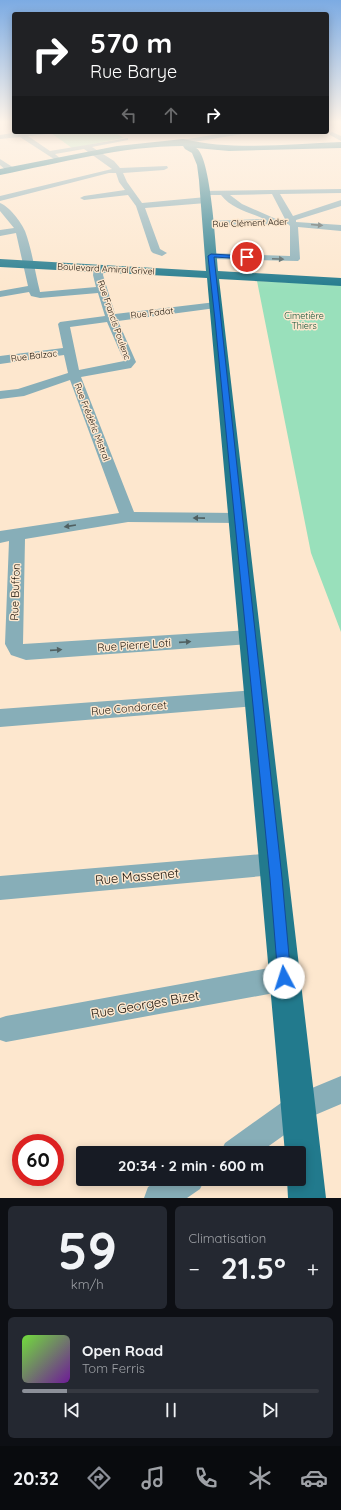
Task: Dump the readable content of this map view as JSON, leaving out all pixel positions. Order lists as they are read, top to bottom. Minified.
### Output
{"streets":{"main road":["Boulevard Amiral Grivel"],"street":["Rue Clément Ader","Rue Fadat","Rue Francis Poulenc","Rue Balzac","Rue Frédéric Mistral","Rue Buffon","Rue Pierre Loti","Rue Condorcet","Rue Massenet","Rue Georges Bizet"]},"crossings":[["Boulevard Amiral Grivel","Rue Francis Poulenc"],["Rue Fadat","Rue Francis Poulenc"],["Rue Fadat","Rue Frédéric Mistral"],["Rue Francis Poulenc","Rue Frédéric Mistral"],["Rue Balzac","Rue Frédéric Mistral"],["Rue Buffon","Rue Pierre Loti"]],"parks":["Cimetière Thiers"],"page":{"turn":["570 m","Rue Barye"],"limit":"60","trip":"20:34 · 2 min · 600 m","tile":[["59","km/h"],"Climatisation"],"heat":["−","21.5°","+"],"song":["Open Road","Tom Ferris"],"tabs":"20:32"}}
